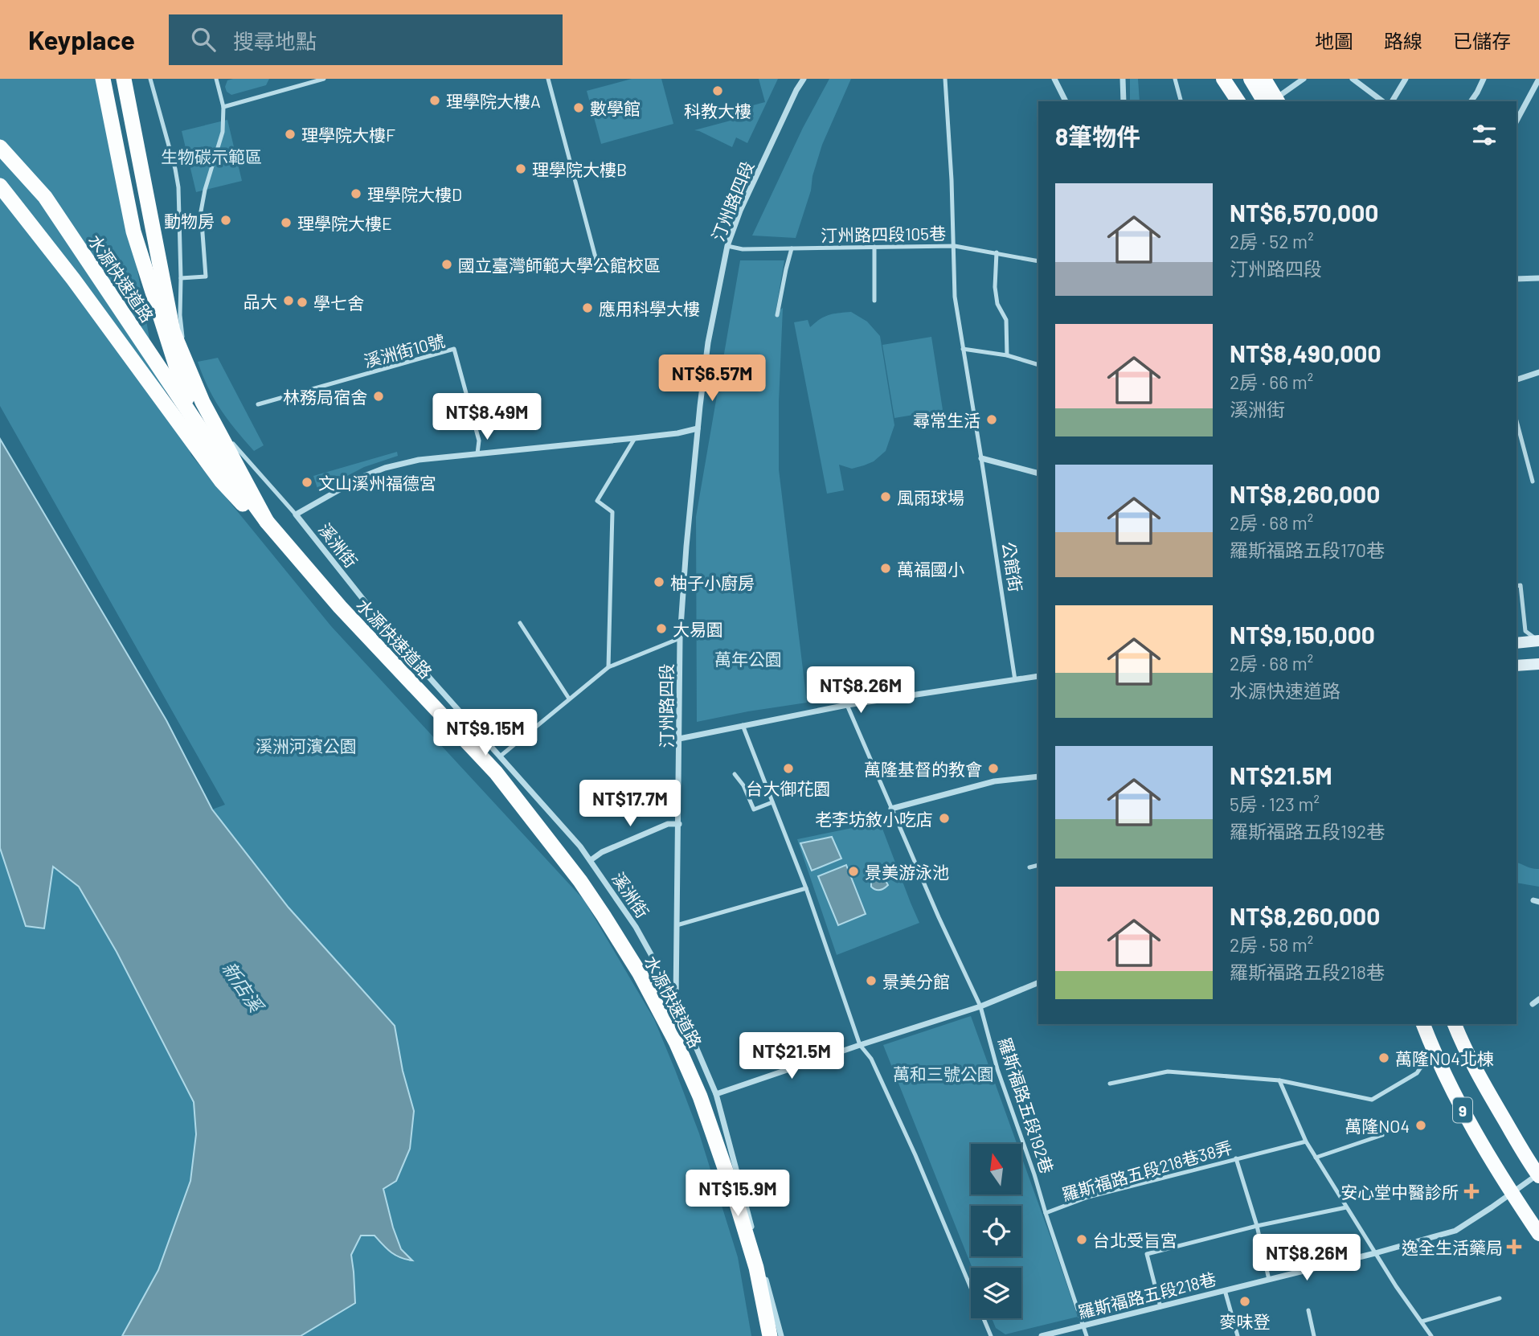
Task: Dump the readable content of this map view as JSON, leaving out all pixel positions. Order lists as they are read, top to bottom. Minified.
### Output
{"streets":{"highway":["水源快速道路"],"main road":["9"],"street":["汀州路四段","溪洲街","羅斯福路五段218巷"],"lane":["汀州路四段105巷","溪洲街10號","公館街","羅斯福路五段192巷","羅斯福路五段218巷38弄"]},"crossings":[["汀州路四段","汀州路四段105巷"],["汀州路四段","溪洲街"],["汀州路四段105巷","公館街"],["溪洲街10號","溪洲街"],["羅斯福路五段192巷","羅斯福路五段218巷38弄"],["9","羅斯福路五段218巷"],["羅斯福路五段218巷38弄","羅斯福路五段218巷"]],"water":["新店溪"],"parks":["生物碳示範區","萬年公園","溪洲河濱公園","萬和三號公園"],"places":{"other":["科教大樓","理學院大樓A","數學館","理學院大樓F","理學院大樓B","理學院大樓D","動物房","理學院大樓E","國立臺灣師範大學公館校區","品大","學七舍","應用科學大樓","林務局宿舍","尋常生活","文山溪州福德宮","風雨球場","萬福國小","柚子小廚房","大易園","台大御花園","萬隆基督的教會","老李坊敘小吃店","景美游泳池","景美分館","萬隆NO4北棟","萬隆NO4","台北受旨宮","麥味登"],"health":["安心堂中醫診所","逸全生活藥局"]},"north":"top","page":{"header":"Keyplace","search":"搜尋地點","nav":["地圖","路線","已儲存"],"heading":"8筆物件","list":[{"name":"NT$6,570,000","note":"2房 · 52 m² · 汀州路四段"},{"name":"NT$8,490,000","note":"2房 · 66 m² · 溪洲街"},{"name":"NT$8,260,000","note":"2房 · 68 m² · 羅斯福路五段170巷"},{"name":"NT$9,150,000","note":"2房 · 68 m² · 水源快速道路"},{"name":"NT$21.5M","note":"5房 · 123 m² · 羅斯福路五段192巷"},{"name":"NT$8,260,000","note":"2房 · 58 m² · 羅斯福路五段218巷"}],"price":["NT$6.57M","NT$8.49M","NT$8.26M","NT$9.15M","NT$17.7M","NT$21.5M","NT$15.9M","NT$8.26M"]}}
